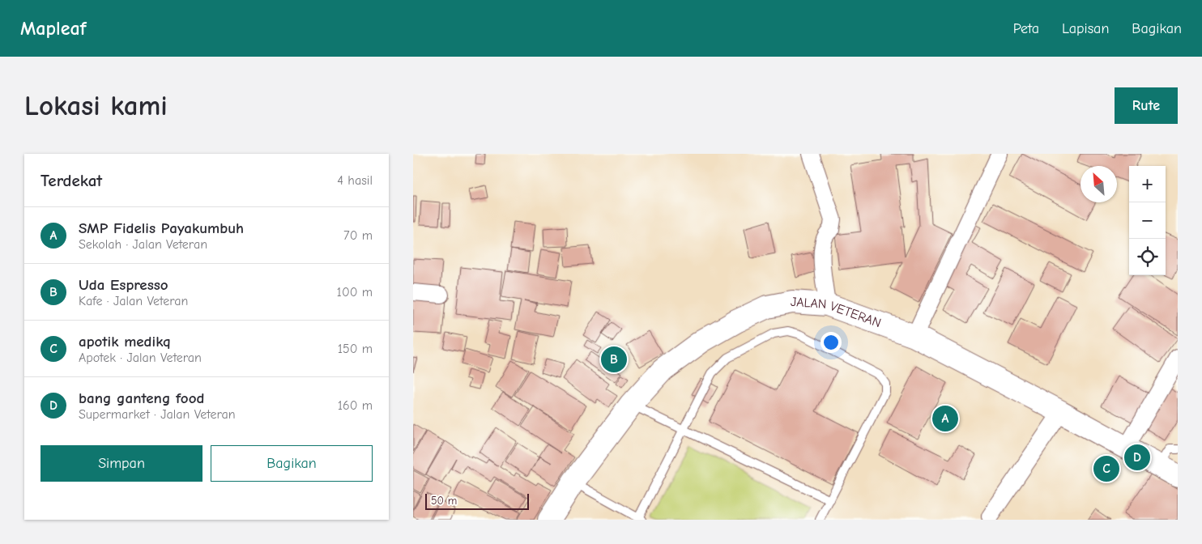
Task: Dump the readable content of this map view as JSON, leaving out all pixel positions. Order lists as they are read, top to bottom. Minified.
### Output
{"streets":{"main road":["JALAN VETERAN"]},"scale_bar":"50 m","north":"top left","page":{"header":"Mapleaf","nav":["Peta","Lapisan","Bagikan"],"buttons":["Rute",["Simpan","Bagikan"]],"title":"Lokasi kami","heading":["Terdekat","4 hasil"],"map_buttons":["+","−"],"list":[{"mark":"A","name":"SMP Fidelis Payakumbuh","note":"Sekolah · Jalan Veteran","value":"70 m"},{"mark":"B","name":"Uda Espresso","note":"Kafe · Jalan Veteran","value":"100 m"},{"mark":"C","name":"apotik medikq","note":"Apotek · Jalan Veteran","value":"150 m"},{"mark":"D","name":"bang ganteng food","note":"Supermarket · Jalan Veteran","value":"160 m"}],"pins":["B","A","D","C"],"scale":"50 m"}}
